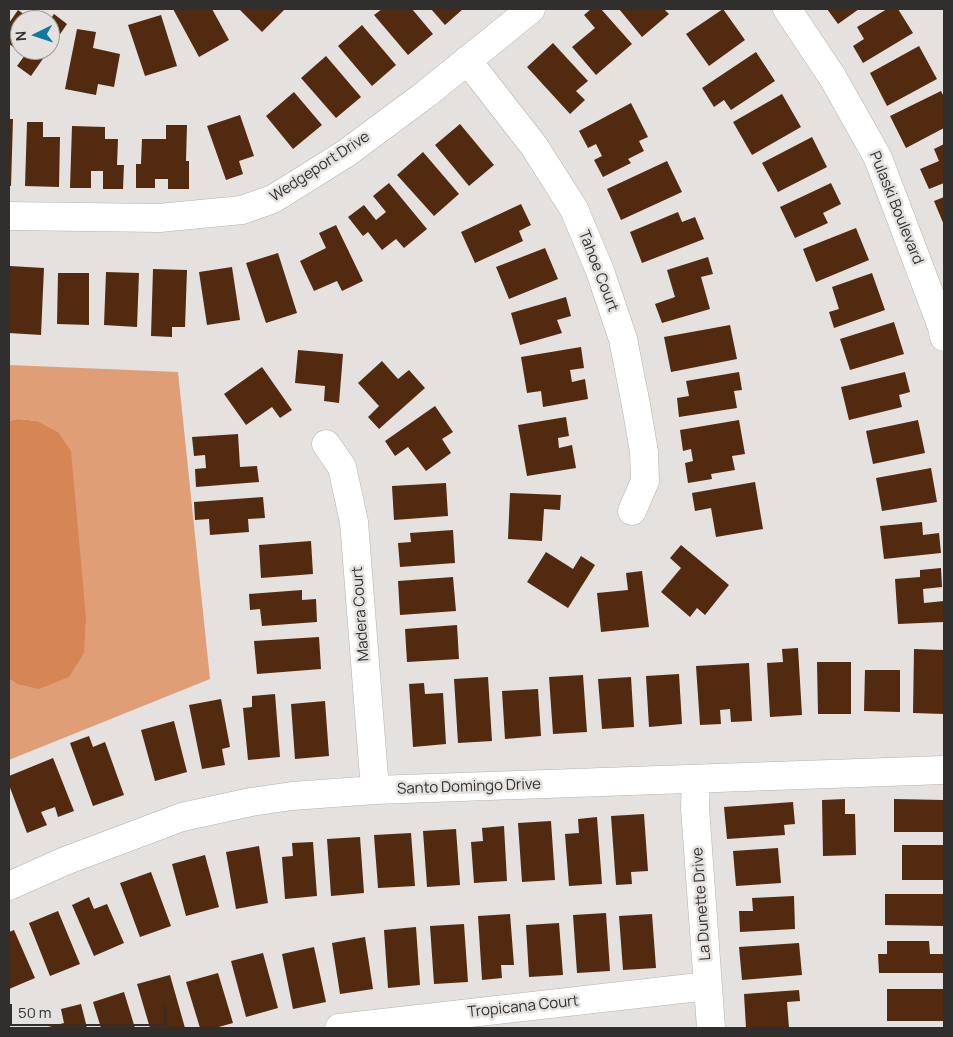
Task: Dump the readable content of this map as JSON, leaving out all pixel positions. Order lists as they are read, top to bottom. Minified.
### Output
{"streets":{"street":["Wedgeport Drive","Pulaski Boulevard","Tahoe Court","Madera Court","Santo Domingo Drive","La Dunette Drive","Tropicana Court"]},"crossings":[["Wedgeport Drive","Tahoe Court"],["Madera Court","Santo Domingo Drive"],["Santo Domingo Drive","La Dunette Drive"],["La Dunette Drive","Tropicana Court"]],"scale_bar":"50 m","north":"left"}
